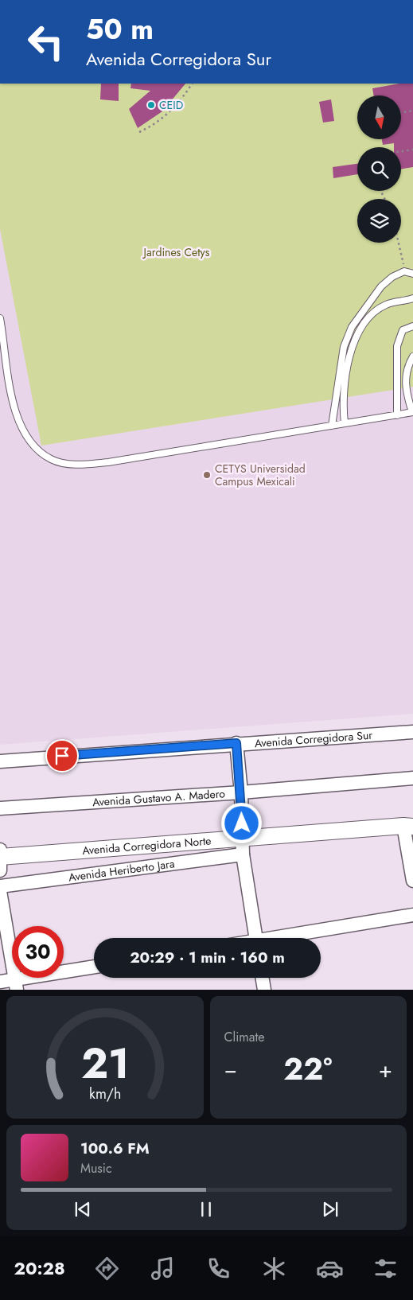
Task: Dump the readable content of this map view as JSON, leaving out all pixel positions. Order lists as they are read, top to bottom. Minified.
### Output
{"streets":{"street":["Avenida Corregidora Sur","Avenida Gustavo A. Madero","Avenida Corregidora Norte","Avenida Heriberto Jara"]},"crossings":[["Avenida Corregidora Norte","Avenida Heriberto Jara"]],"parks":["Jardines Cetys"],"places":["CEID","CETYS Universidad Campus Mexicali"],"north":"bottom","page":{"turn":["50 m","Avenida Corregidora Sur"],"limit":"30","trip":"20:29 · 1 min · 160 m","tile":"Climate","heat":["−","22°","+"],"song":["100.6 FM","Music"],"tabs":"20:28","gauge":["21","km/h"]}}
